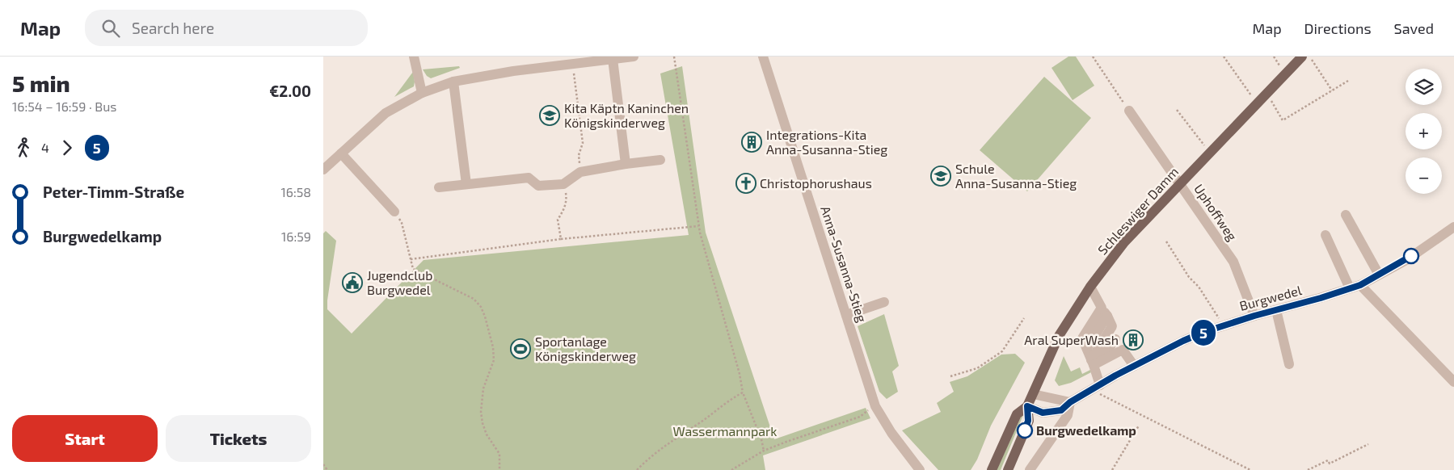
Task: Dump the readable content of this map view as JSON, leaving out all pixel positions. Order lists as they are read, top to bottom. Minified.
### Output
{"streets":{"main road":["Schleswiger Damm"],"street":["Uphoffweg","Anna-Susanna-Stieg","Burgwedel"]},"crossings":[["Schleswiger Damm","Uphoffweg"],["Schleswiger Damm","Burgwedel"],["Uphoffweg","Burgwedel"]],"parks":["Wassermannpark"],"places":{"school or university":["Kita Käptn Kaninchen Königskinderweg","Schule Anna-Susanna-Stieg"],"building":["Integrations-Kita Anna-Susanna-Stieg","Aral SuperWash"],"church":["Christophorushaus"],"public building":["Jugendclub Burgwedel"],"sports":["Sportanlage Königskinderweg"],"other":["Burgwedelkamp"]},"lines":["bus line 5"],"page":{"header":"Map","search":"Search here","nav":["Map","Directions","Saved"],"heading":["5 min","16:54 – 16:59 · Bus","€2.00"],"on_map":"5","map_buttons":["+","−"],"legs":["4","5"],"list":[{"name":"Peter-Timm-Straße","value":"16:58"},{"name":"Burgwedelkamp","value":"16:59"}],"buttons":["Start","Tickets"]}}
